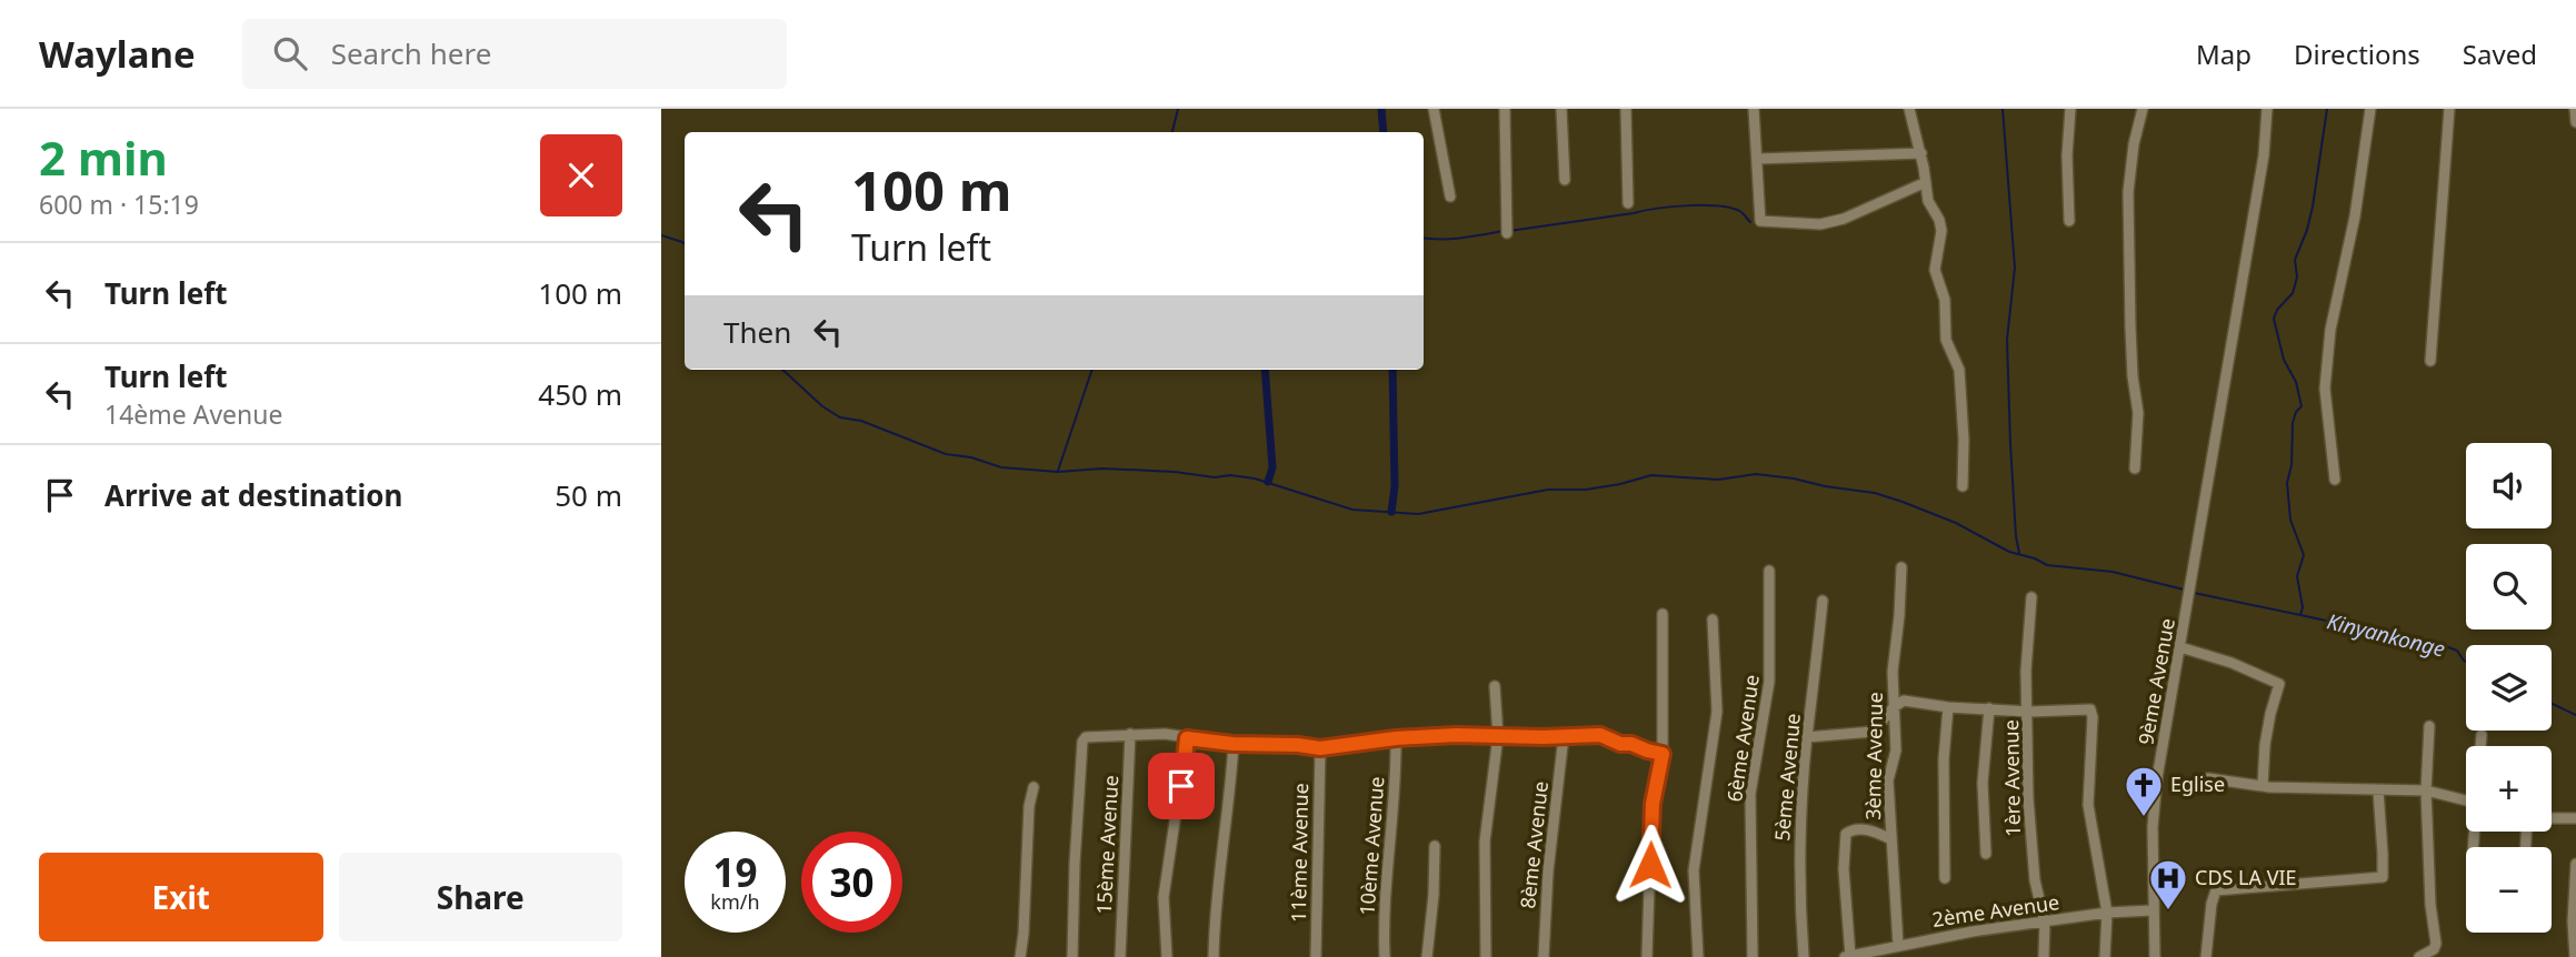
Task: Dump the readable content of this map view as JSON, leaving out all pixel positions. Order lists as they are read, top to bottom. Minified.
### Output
{"streets":{"street":["9ème Avenue","6ème Avenue","3ème Avenue","5ème Avenue","1ère Avenue","15ème Avenue","8ème Avenue","10ème Avenue","11ème Avenue","2ème Avenue"]},"crossings":[["9ème Avenue","2ème Avenue"],["3ème Avenue","2ème Avenue"],["1ère Avenue","2ème Avenue"]],"water":["Kinyankonge"],"places":{"church":["Eglise"],"hospital":["CDS LA VIE"]},"page":{"header":"Waylane","search":"Search here","nav":["Map","Directions","Saved"],"heading":["2 min","600 m · 15:19"],"turn":["100 m","Turn left"],"list":[{"name":"Turn left","value":"100 m"},{"name":"Turn left","note":"14ème Avenue","value":"450 m"},{"name":"Arrive at destination","value":"50 m"}],"then":"Then","map_buttons":["+","−"],"speed":"19 km/h","limit":"30","buttons":["Exit","Share"]}}
